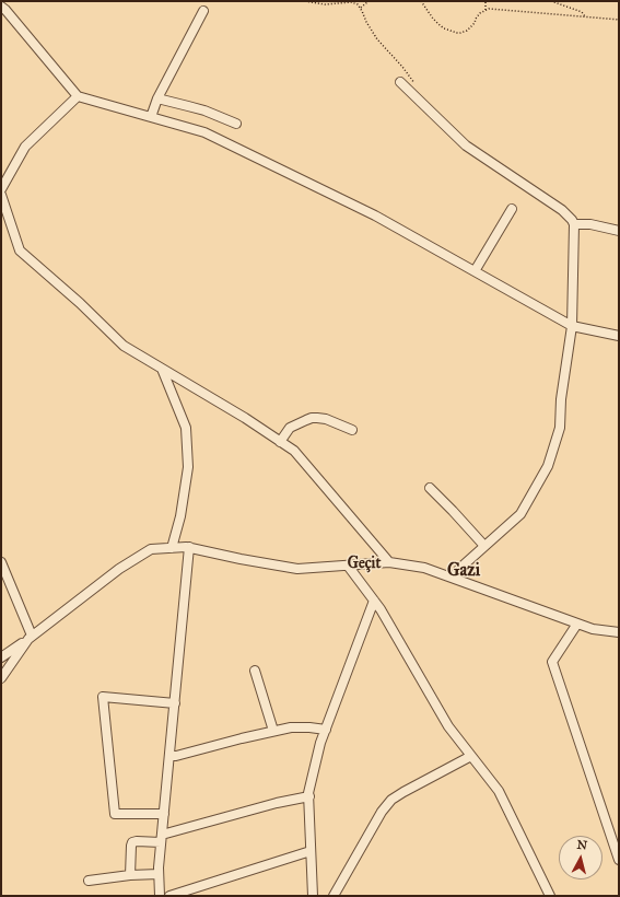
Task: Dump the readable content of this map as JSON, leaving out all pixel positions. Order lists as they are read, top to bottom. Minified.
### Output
{"districts":["Geçit","Gazi"],"north":"top"}
